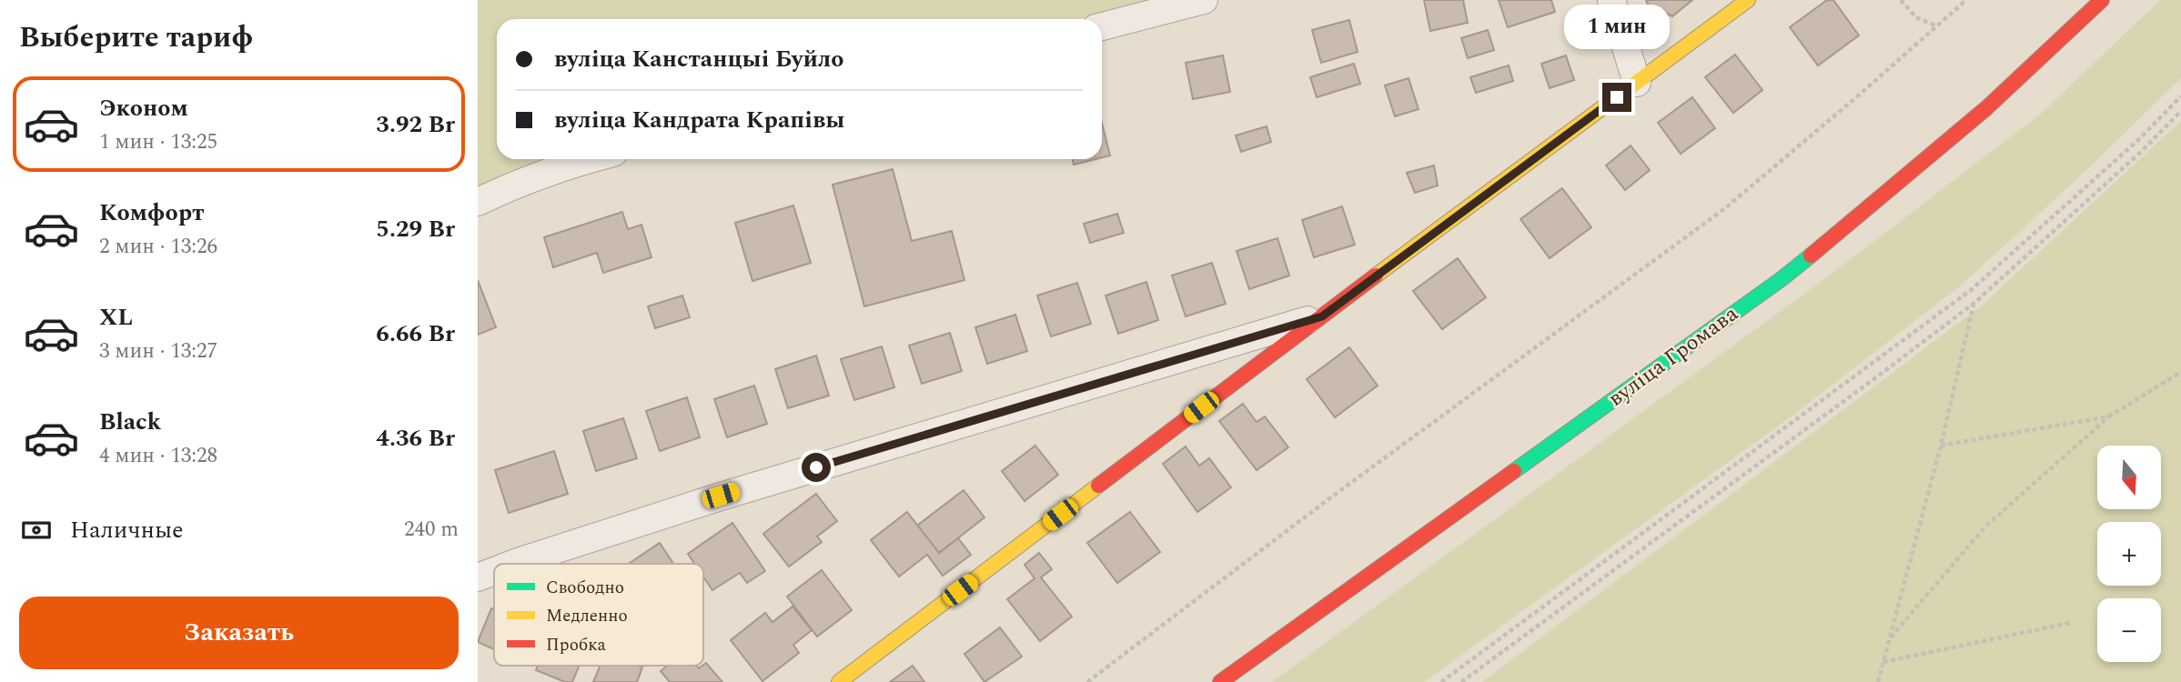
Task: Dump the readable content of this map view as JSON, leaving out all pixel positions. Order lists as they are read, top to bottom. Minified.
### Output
{"streets":{"street":["вуліца Громава"]},"legend":["Свободно","Медленно","Пробка"],"north":"bottom","page":{"heading":"Выберите тариф","bubble":"1 мин","banner":["вуліца Канстанцыі Буйло","вуліца Кандрата Крапівы"],"list":[{"name":"Эконом","note":"1 мин · 13:25","value":"3.92 Br"},{"name":"Комфорт","note":"2 мин · 13:26","value":"5.29 Br"},{"name":"XL","note":"3 мин · 13:27","value":"6.66 Br"},{"name":"Black","note":"4 мин · 13:28","value":"4.36 Br"}],"map_buttons":["+","−"],"pay":["Наличные","240 m"],"buttons":"Заказать"}}
